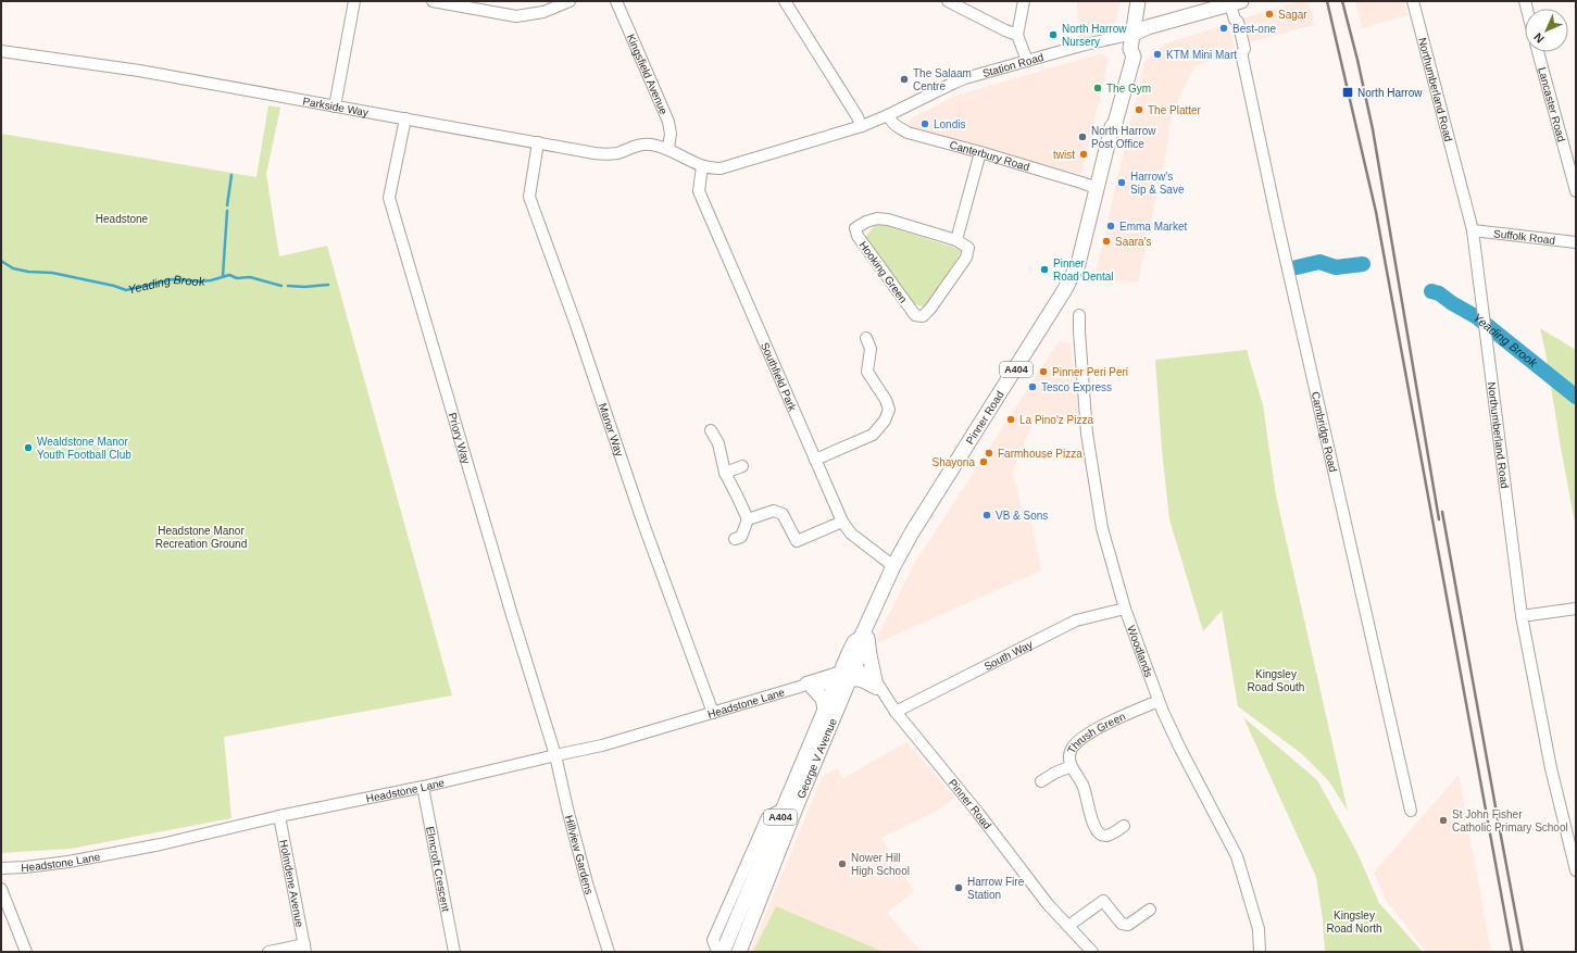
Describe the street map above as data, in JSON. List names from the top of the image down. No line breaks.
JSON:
{"streets":{"main road":["Station Road","A404","Pinner Road","George V Avenue"],"street":["Kingsfield Avenue","Northumberland Road","Lancaster Road","Parkside Way","Canterbury Road","Suffolk Road","Hooking Green","Southfield Park","Manor Way","Cambridge Road","Priory Way","Woodlands","South Way","Headstone Lane","Thrush Green","Hillview Gardens","Elmcroft Crescent","Holmdene Avenue"]},"crossings":[["Station Road","Kingsfield Avenue"],["Station Road","Parkside Way"],["Station Road","Canterbury Road"],["Station Road","Southfield Park"],["Station Road","Pinner Road"],["Station Road","Cambridge Road"],["Kingsfield Avenue","Parkside Way"],["Northumberland Road","Suffolk Road"],["Parkside Way","Manor Way"],["Parkside Way","Priory Way"],["Canterbury Road","Pinner Road"],["Southfield Park","Pinner Road"],["Pinner Road","South Way"],["Pinner Road","Headstone Lane"],["Pinner Road","George V Avenue"],["Manor Way","Headstone Lane"],["Priory Way","Headstone Lane"],["Priory Way","Hillview Gardens"],["Woodlands","South Way"],["Woodlands","Thrush Green"],["Headstone Lane","George V Avenue"],["Headstone Lane","Hillview Gardens"],["Headstone Lane","Elmcroft Crescent"],["Headstone Lane","Holmdene Avenue"]],"water":["Yeading Brook"],"parks":["Headstone","Headstone Manor Recreation Ground","Kingsley Road South","Kingsley Road North"],"places":{"other":["Sagar","Best-one","North Harrow Nursery","KTM Mini Mart","The Salaam Centre","The Gym","The Platter","Londis","North Harrow Post Office","twist","Harrow's Sip & Save","Emma Market","Saara's","Pinner Road Dental","Pinner Peri Peri","Tesco Express","La Pino'z Pizza","Wealdstone Manor Youth Football Club","Farmhouse Pizza","Shayona","VB & Sons","St John Fisher Catholic Primary School","Nower Hill High School","Harrow Fire Station"],"transit":["North Harrow"]},"north":"bottom left"}
